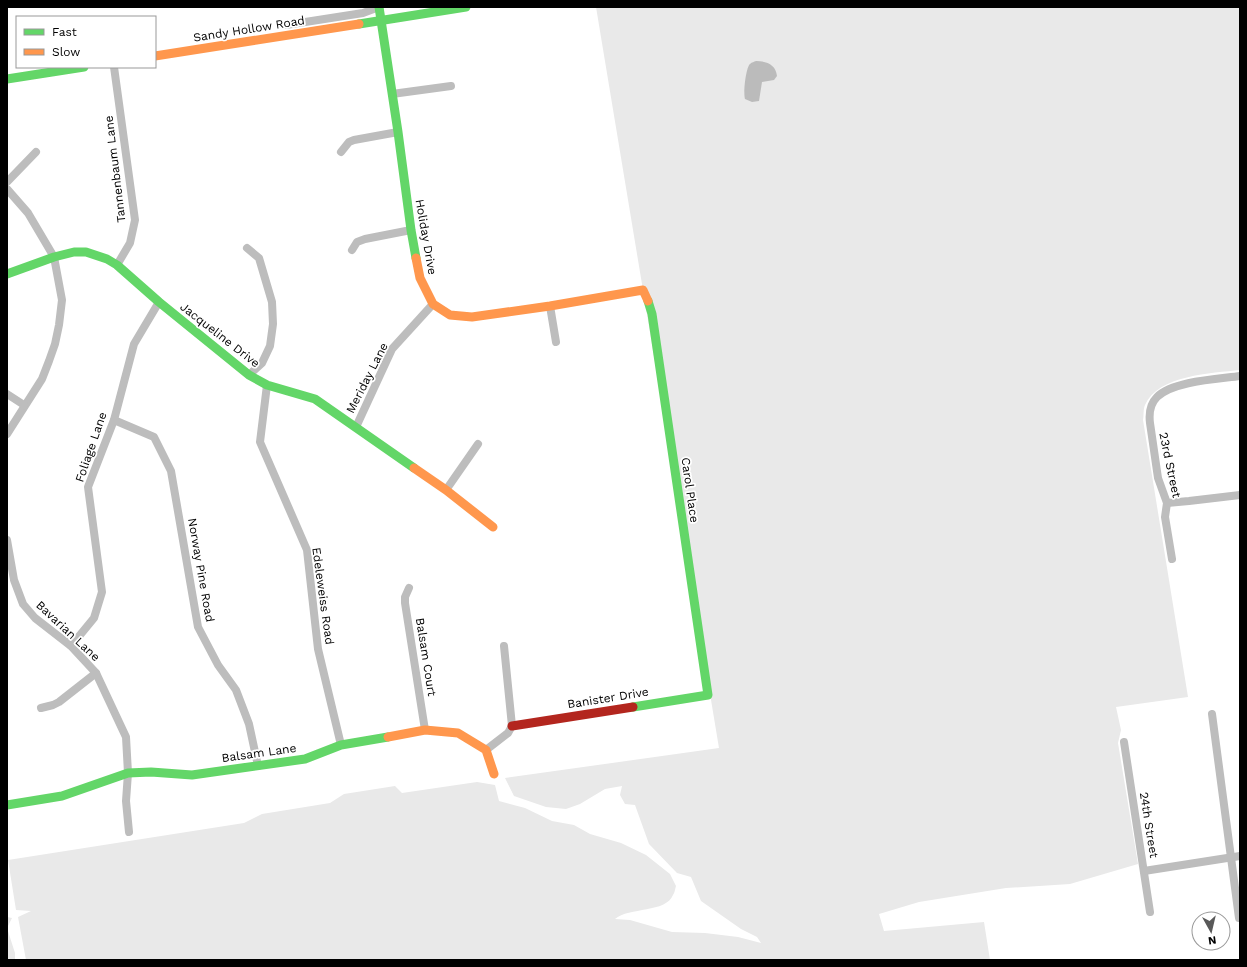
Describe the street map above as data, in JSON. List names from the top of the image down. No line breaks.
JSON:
{"streets":{"street":["Sandy Hollow Road","Tannenbaum Lane","Holiday Drive","Jacqueline Drive","Meriday Lane","Foliage Lane","23rd Street","Carol Place","Norway Pine Road","Edeleweiss Road","Bavarian Lane","Balsam Court","Banister Drive","Balsam Lane","24th Street"]},"crossings":[["Sandy Hollow Road","Holiday Drive"],["Tannenbaum Lane","Jacqueline Drive"],["Holiday Drive","Meriday Lane"],["Jacqueline Drive","Meriday Lane"],["Jacqueline Drive","Foliage Lane"],["Jacqueline Drive","Edeleweiss Road"],["Foliage Lane","Norway Pine Road"],["Foliage Lane","Bavarian Lane"],["Carol Place","Banister Drive"],["Norway Pine Road","Balsam Lane"],["Edeleweiss Road","Balsam Lane"],["Bavarian Lane","Balsam Lane"],["Balsam Court","Balsam Lane"]],"legend":["Fast","Slow"],"north":"bottom"}
